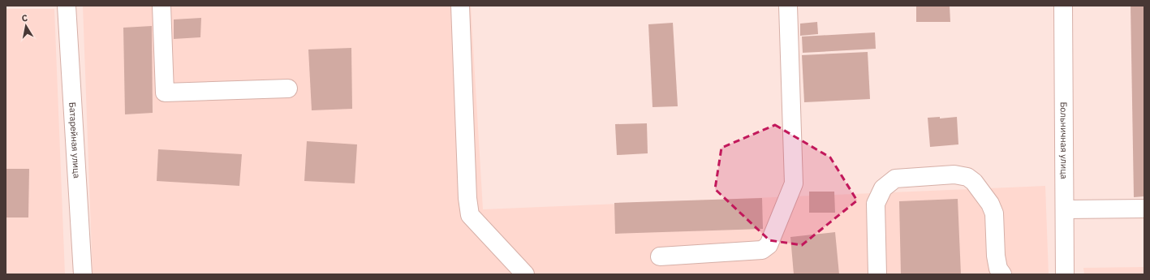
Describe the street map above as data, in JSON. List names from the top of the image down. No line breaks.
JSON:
{"streets":{"street":["Батарейная улица","Больничная улица"]},"north":"top"}
